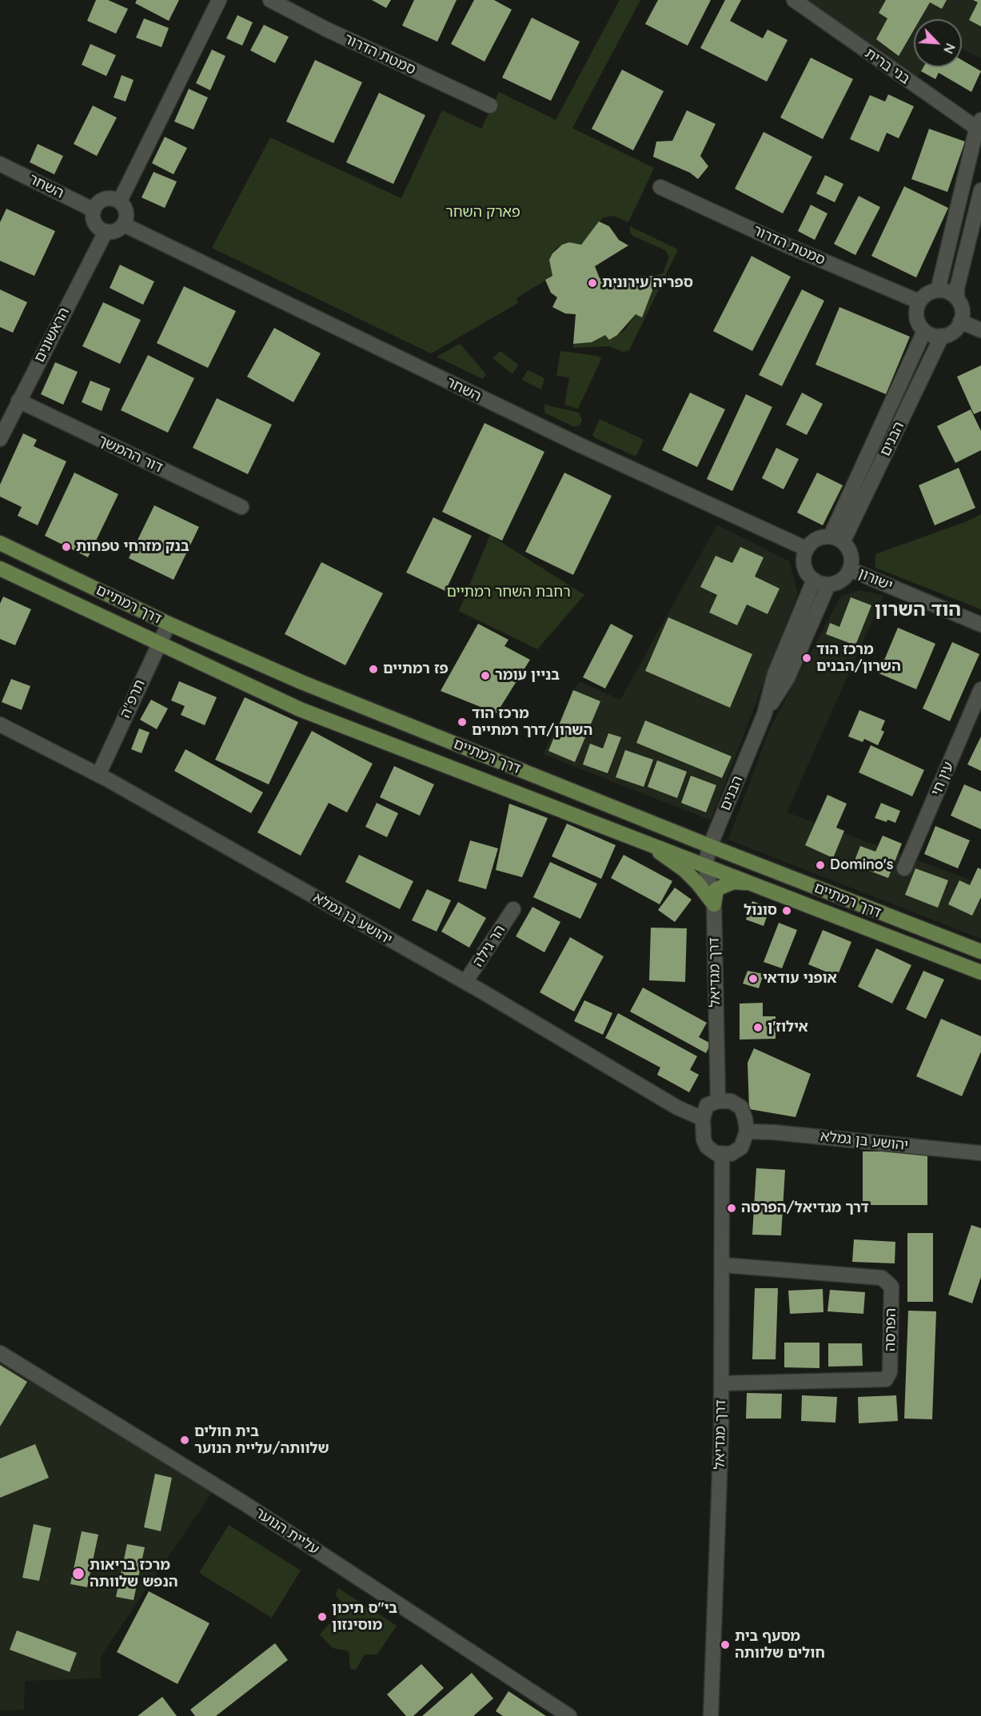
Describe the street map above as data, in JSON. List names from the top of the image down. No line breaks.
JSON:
{"streets":{"main road":["דרך רמתיים"],"street":["סמטת הדרור","בני ברית","השחר","הראשונים","הבנים","דור ההמשך","ישורון","תרפ\"ה","עין חי","יהושע בן גמלא","הר גילה","דרך מגדיאל","הפרסה","עליית הנוער"]},"crossings":[["סמטת הדרור","הבנים"],["השחר","הראשונים"],["השחר","הבנים"],["השחר","ישורון"],["הראשונים","דור ההמשך"],["הבנים","ישורון"],["הבנים","דרך רמתיים"],["הבנים","דרך מגדיאל"],["דרך רמתיים","תרפ\"ה"],["דרך רמתיים","דרך מגדיאל"],["תרפ\"ה","יהושע בן גמלא"],["יהושע בן גמלא","הר גילה"],["יהושע בן גמלא","דרך מגדיאל"],["דרך מגדיאל","הפרסה"]],"districts":["הוד השרון"],"parks":["פארק השחר","רחבת השחר רמתיים"],"places":["ספריה עירונית","בנק מזרחי טפחות","מרכז הוד השרון/הבנים","פז רמתיים","בניין עומר","מרכז הוד השרון/דרך רמתיים","Domino's","סונול","אופני עודאי","אילוז'ן","דרך מגדיאל/הפרסה","בית חולים שלוותה/עליית הנוער","מרכז בריאות הנפש שלוותה","בי\"ס תיכון מוסינזון","מסעף בית חולים שלוותה"],"north":"bottom right"}
